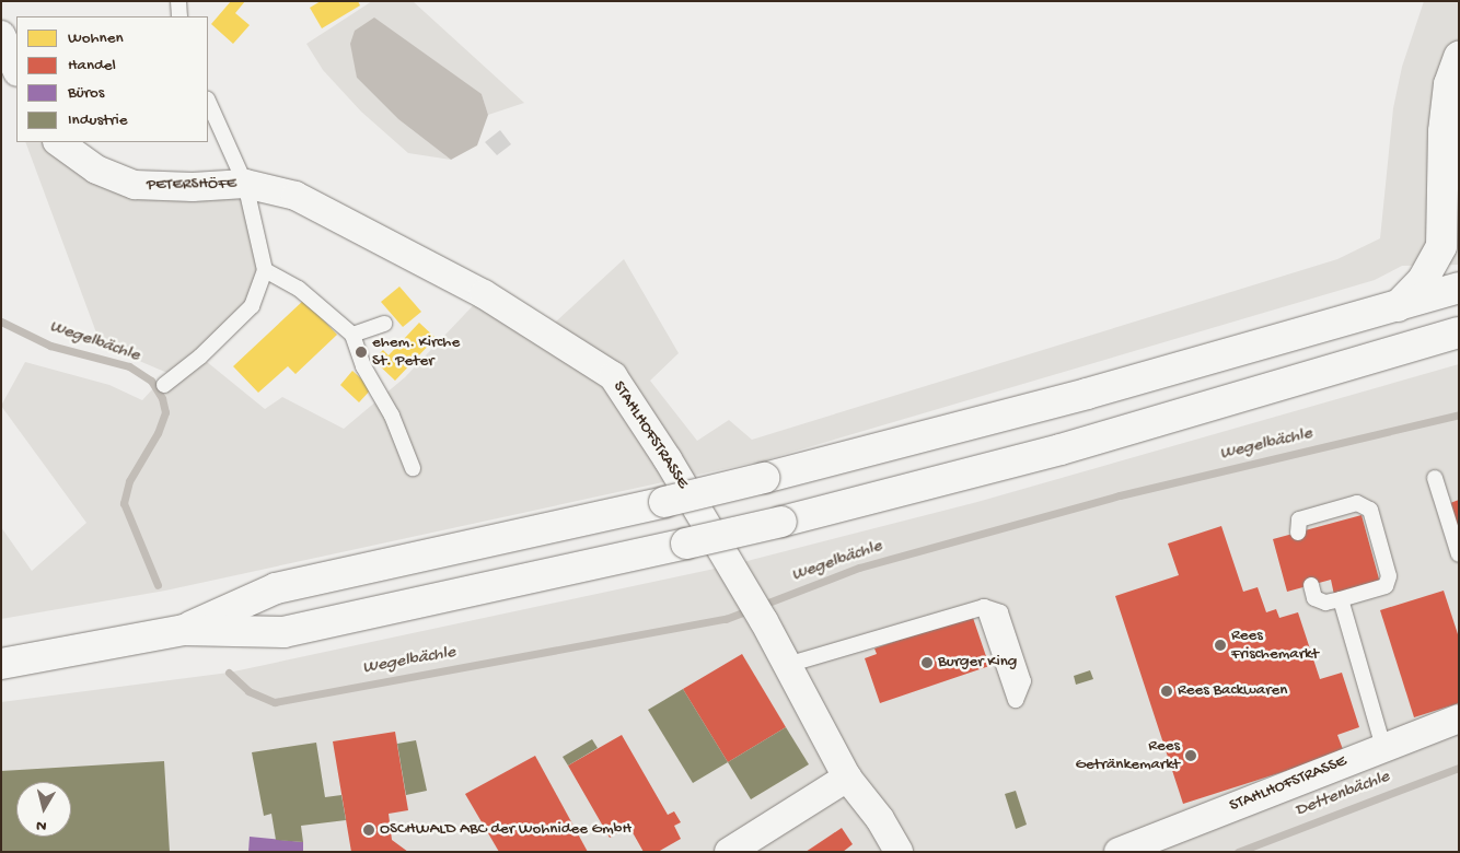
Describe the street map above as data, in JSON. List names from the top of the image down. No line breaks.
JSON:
{"streets":{"street":["PETERSHÖFE","STAHLHOFSTRASSE"]},"crossings":[["PETERSHÖFE","STAHLHOFSTRASSE"]],"water":["Wegelbächle","Dettenbächle"],"places":["ehem. Kirche St. Peter","Rees Frischemarkt","Burger King","Rees Backwaren","Rees Getränkemarkt","OSCHWALD ABC der Wohnidee GmbH"],"legend":["Wohnen","Handel","Büros","Industrie"],"north":"bottom"}
